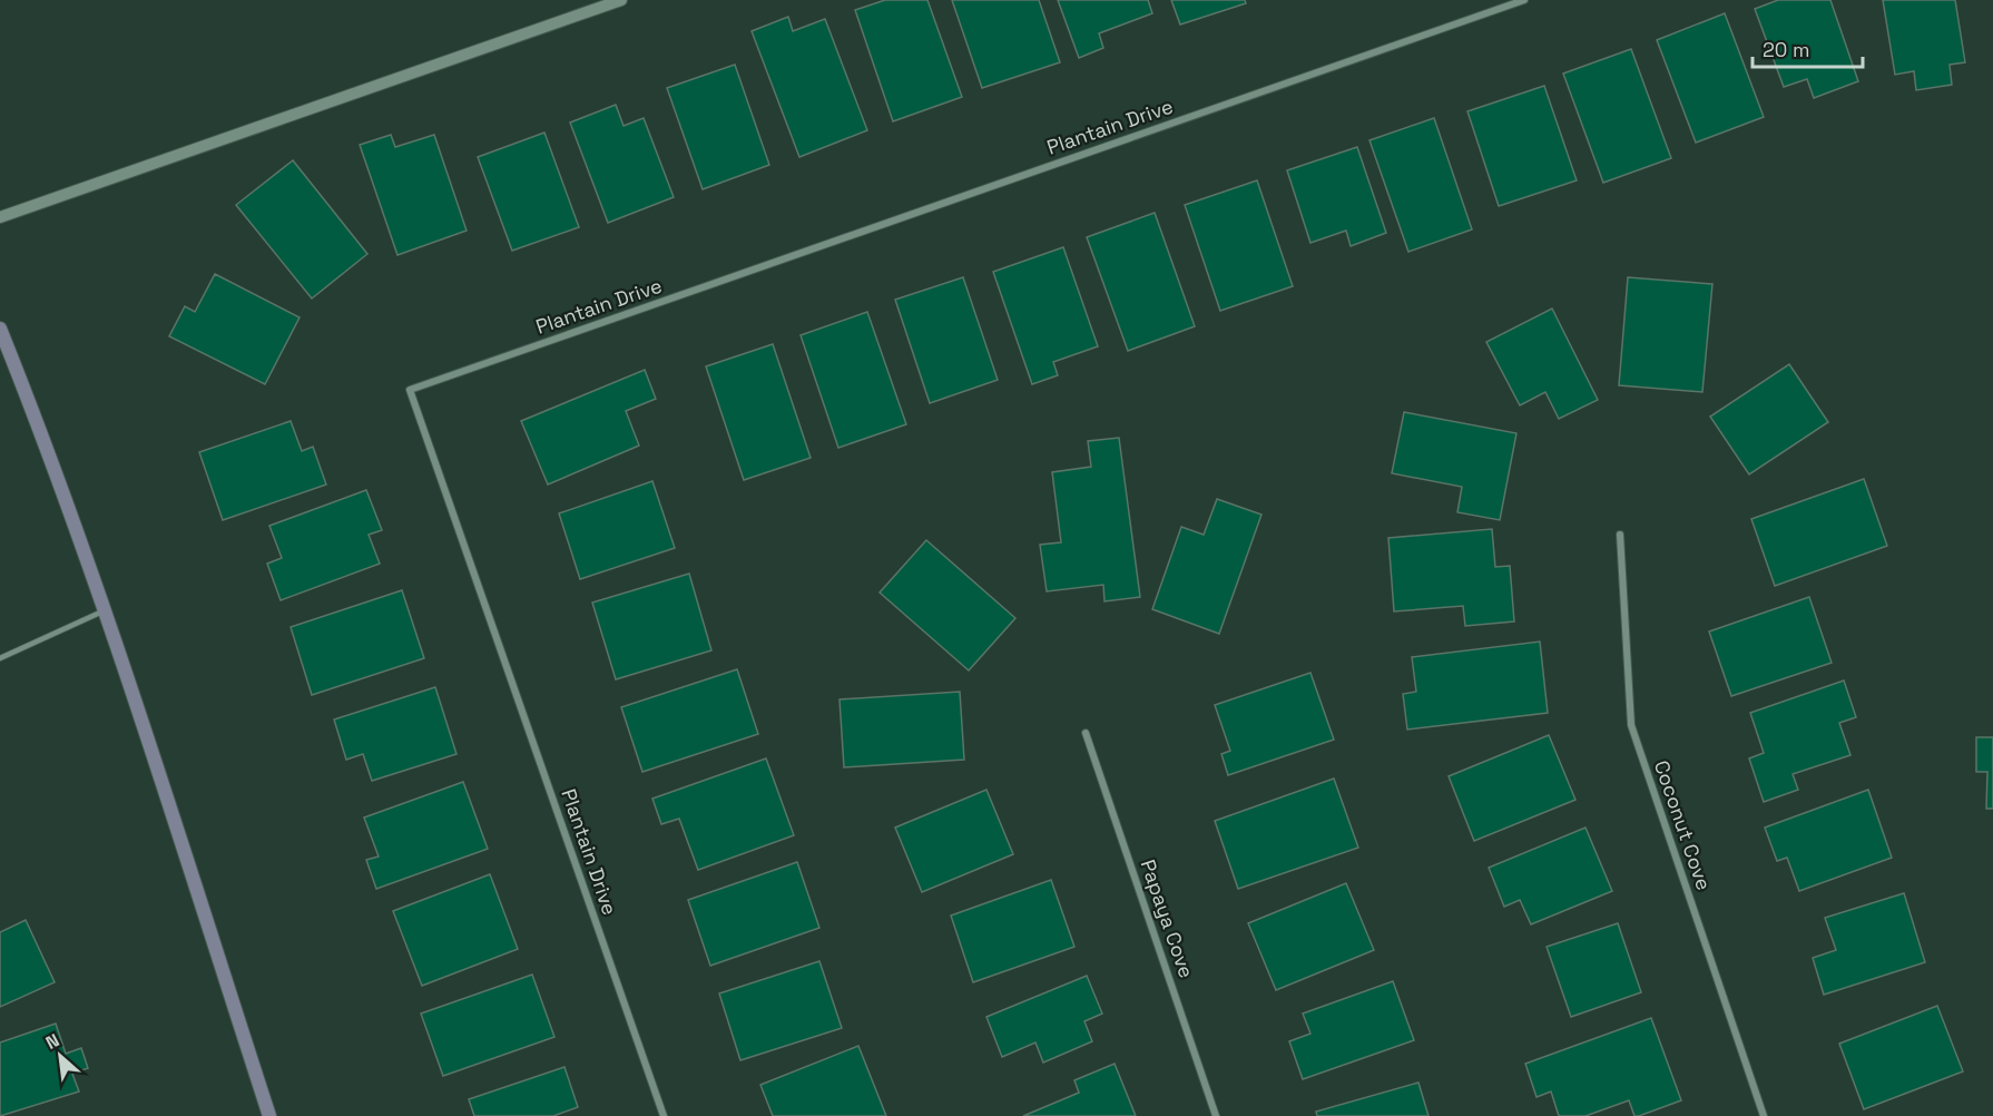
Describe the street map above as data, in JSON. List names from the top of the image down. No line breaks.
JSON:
{"streets":{"street":["Plantain Drive","Coconut Cove","Papaya Cove"]},"scale_bar":"20 m","north":"top left"}
